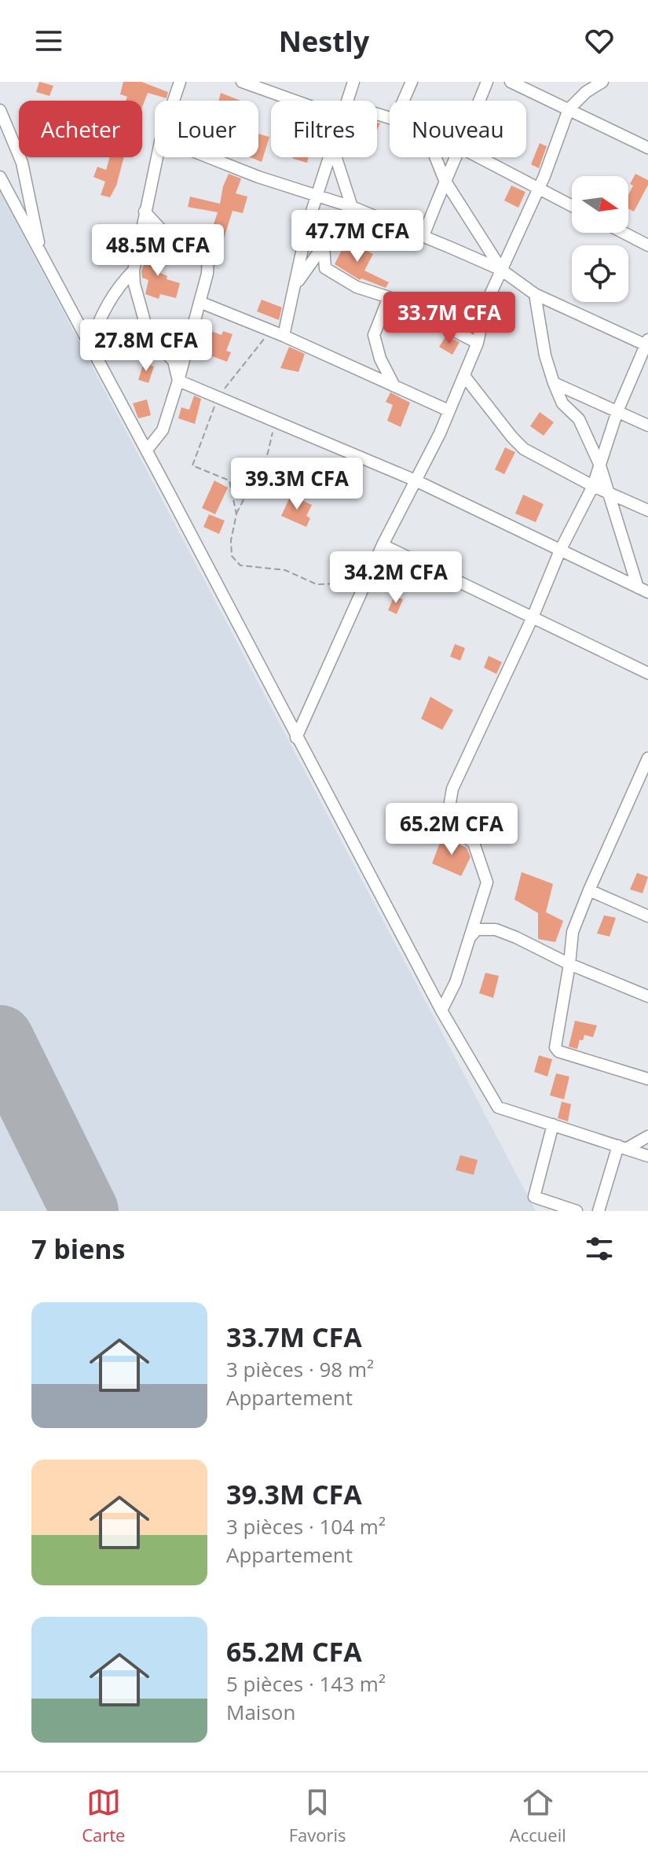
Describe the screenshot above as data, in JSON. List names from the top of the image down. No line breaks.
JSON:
{"north":"right","page":{"header":"Nestly","chip":["Acheter","Louer","Filtres","Nouveau"],"price":["47.7M CFA","48.5M CFA","33.7M CFA","27.8M CFA","39.3M CFA","34.2M CFA","65.2M CFA"],"heading":"7 biens","list":[{"name":"33.7M CFA","note":"3 pièces · 98 m² · Appartement"},{"name":"39.3M CFA","note":"3 pièces · 104 m² · Appartement"},{"name":"65.2M CFA","note":"5 pièces · 143 m² · Maison"}],"tabs":["Carte","Favoris","Accueil"]}}
